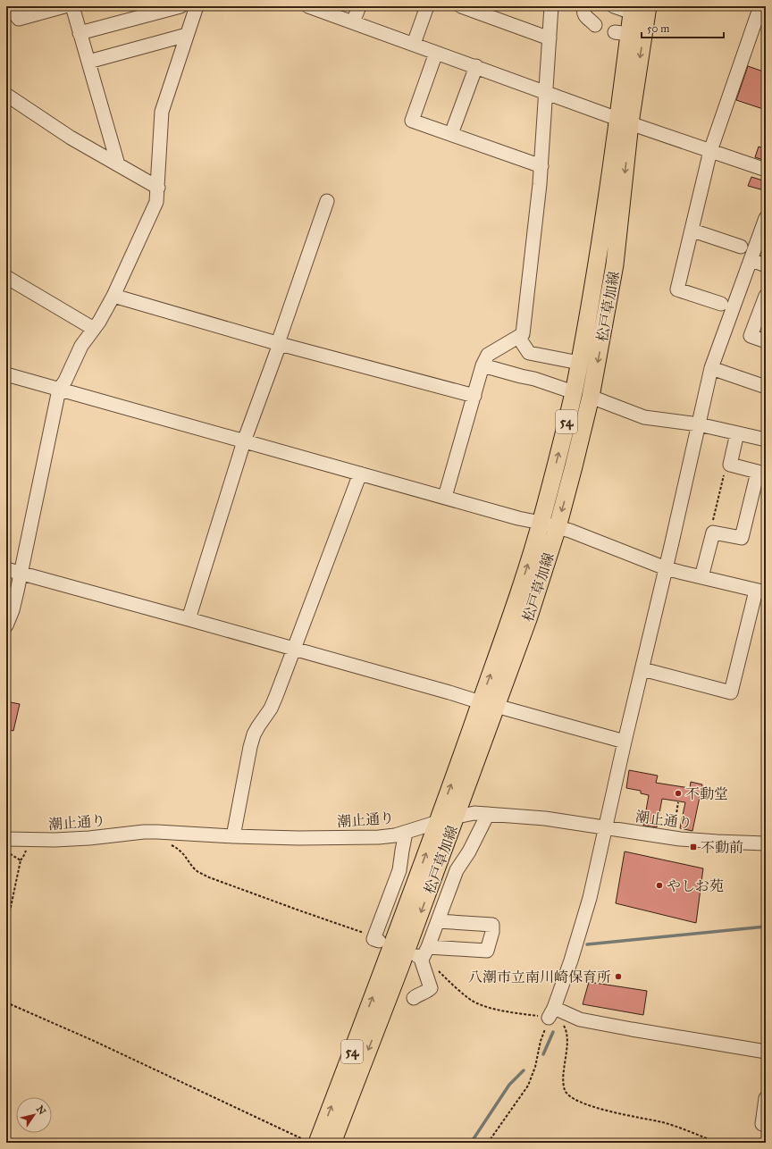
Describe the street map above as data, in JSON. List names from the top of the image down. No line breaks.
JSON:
{"streets":{"main road":["松戸草加線","54"],"street":["潮止通り"]},"crossings":[["松戸草加線","潮止通り"]],"places":{"other":["不動堂","やしお苑","八潮市立南川崎保育所"],"transit":["不動前"]},"scale_bar":"50 m","north":"top right"}
